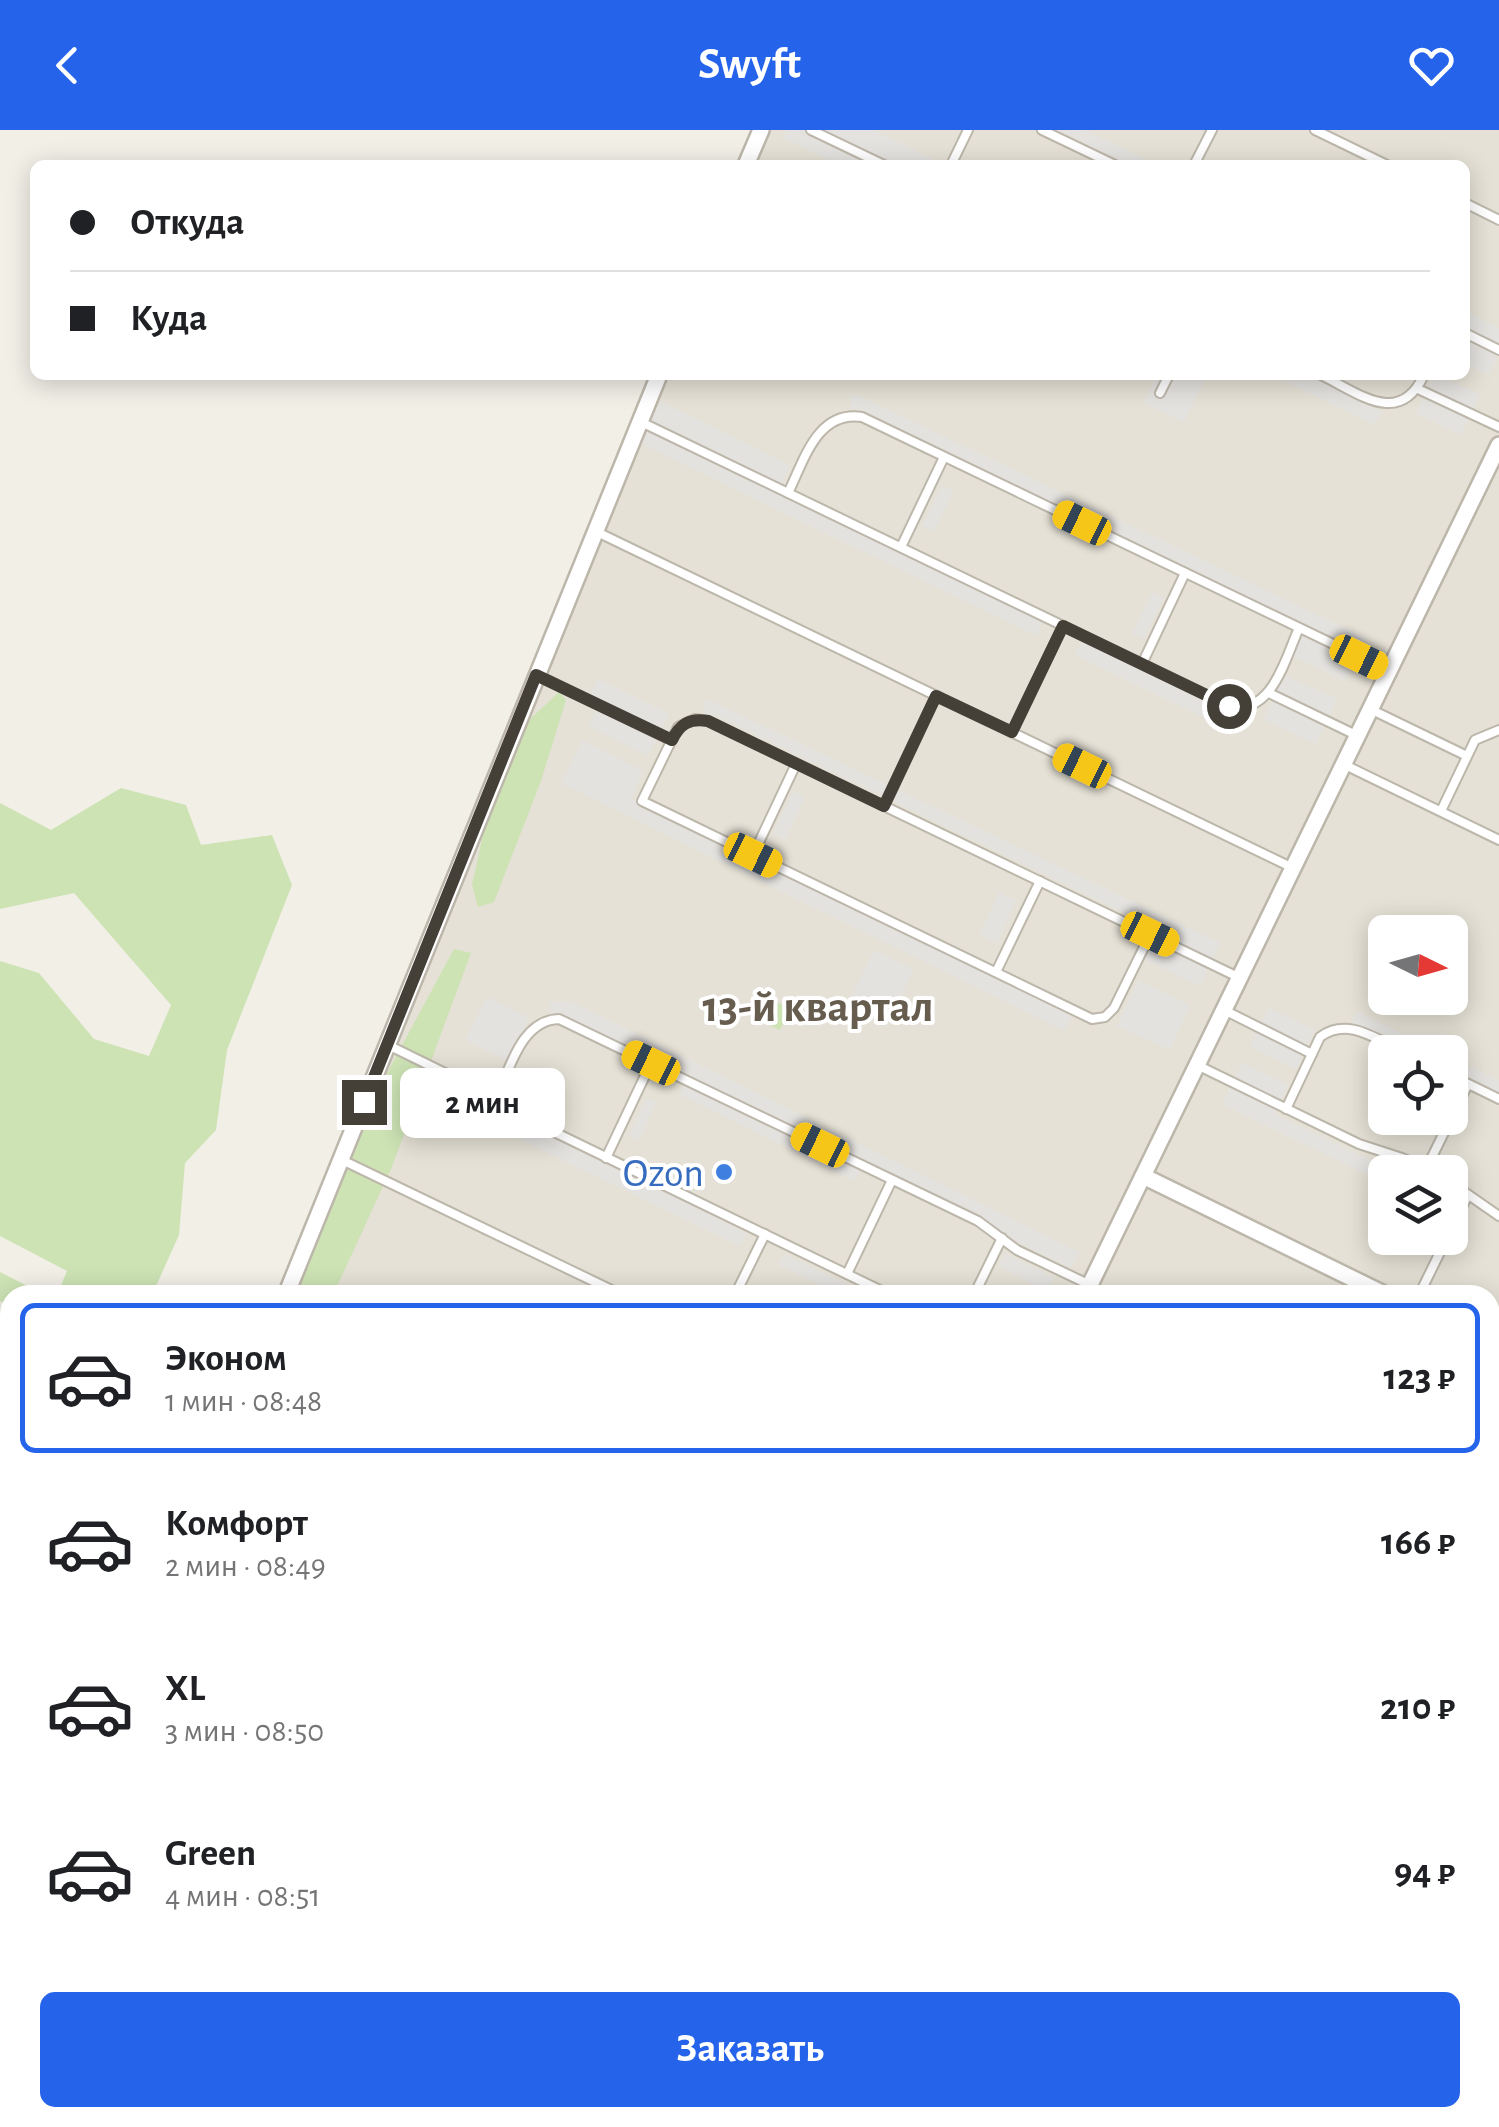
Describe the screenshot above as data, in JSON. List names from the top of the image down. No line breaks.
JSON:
{"districts":["13-й квартал"],"places":["Ozon"],"north":"right","page":{"header":"Swyft","banner":["Откуда","Куда"],"bubble":"2 мин","list":[{"name":"Эконом","note":"1 мин · 08:48","value":"123 ₽"},{"name":"Комфорт","note":"2 мин · 08:49","value":"166 ₽"},{"name":"XL","note":"3 мин · 08:50","value":"210 ₽"},{"name":"Green","note":"4 мин · 08:51","value":"94 ₽"}],"buttons":"Заказать"}}
